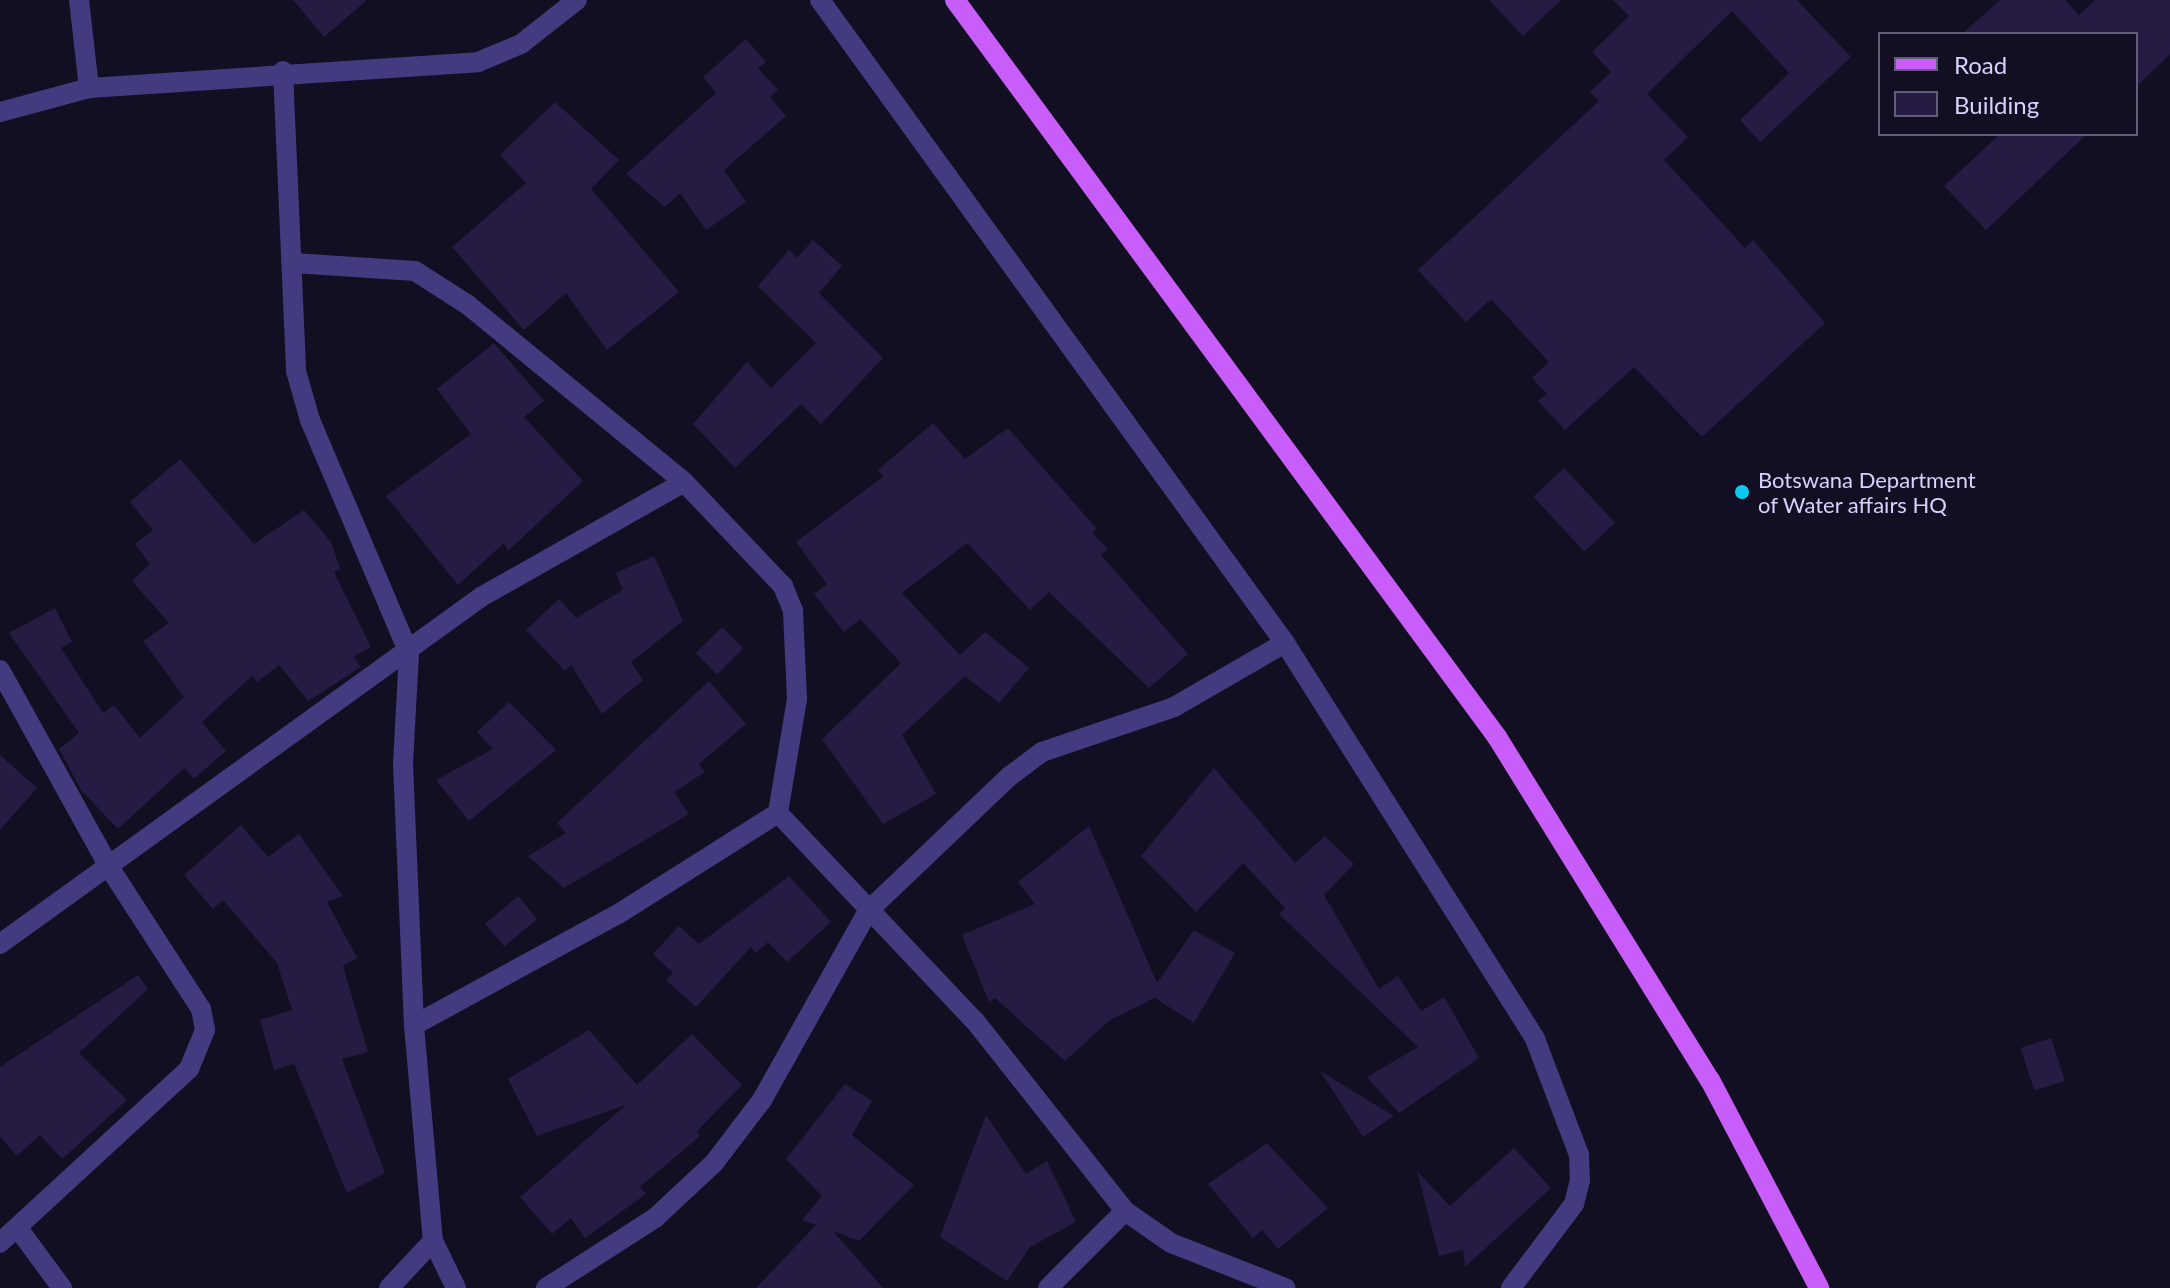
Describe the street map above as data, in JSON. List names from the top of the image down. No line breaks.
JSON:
{"places":["Botswana Department of Water affairs HQ"],"legend":["Road","Building"]}
